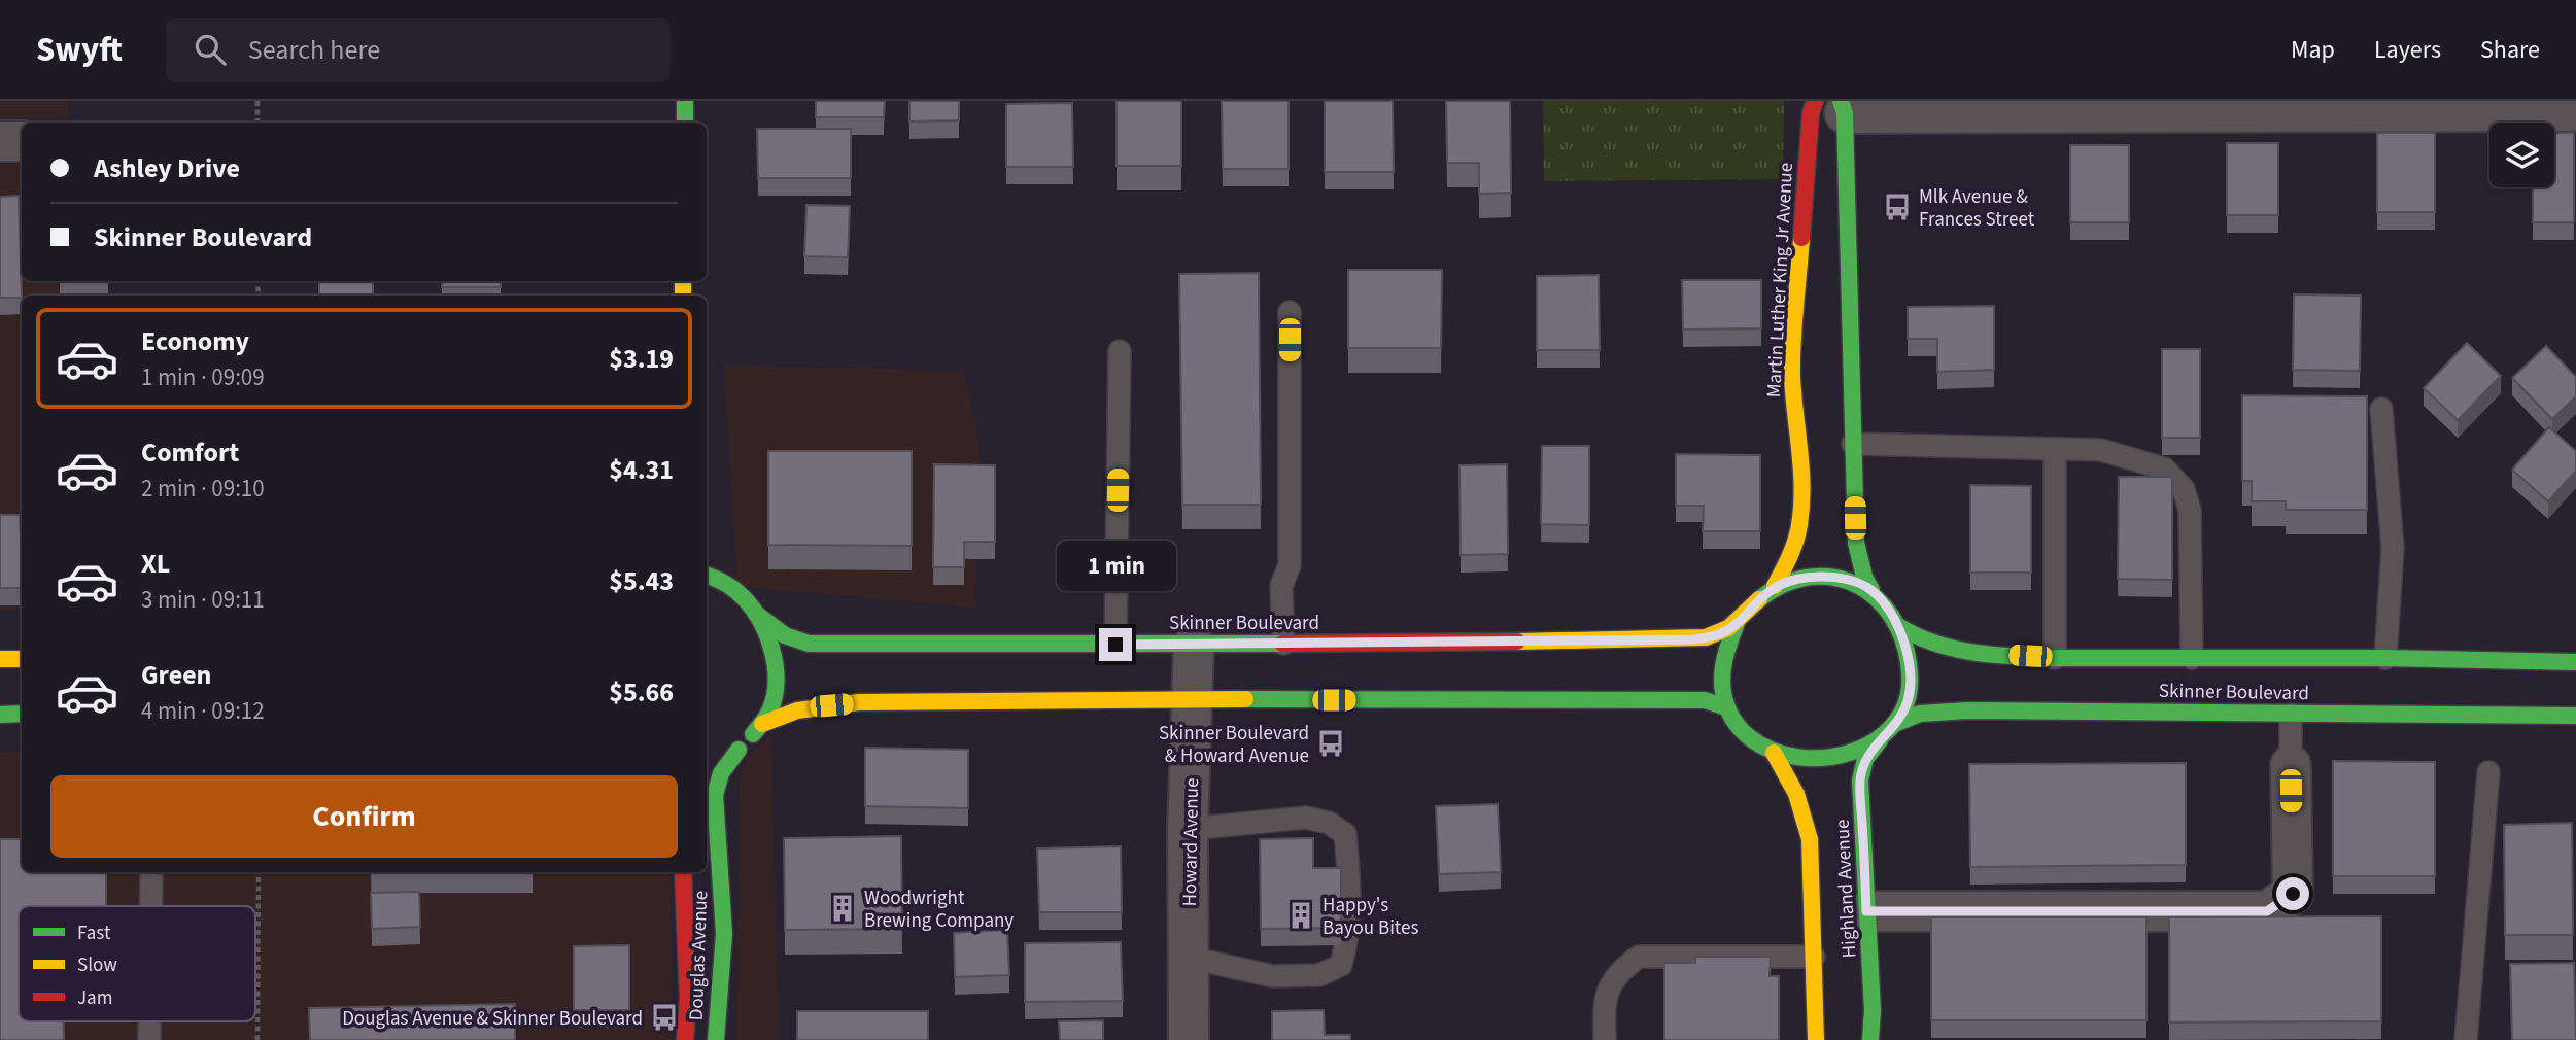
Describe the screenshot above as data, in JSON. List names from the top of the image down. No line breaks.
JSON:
{"streets":{"main road":["Martin Luther King Jr Avenue","Skinner Boulevard","Highland Avenue","Douglas Avenue"],"street":["Howard Avenue"]},"crossings":[["Martin Luther King Jr Avenue","Skinner Boulevard"],["Martin Luther King Jr Avenue","Highland Avenue"],["Skinner Boulevard","Howard Avenue"],["Skinner Boulevard","Highland Avenue"],["Skinner Boulevard","Douglas Avenue"]],"places":{"bus stop":["Mlk Avenue & Frances Street","Skinner Boulevard & Howard Avenue","Douglas Avenue & Skinner Boulevard"],"building":["Woodwright Brewing Company","Happy's Bayou Bites"]},"legend":["Fast","Slow","Jam"],"page":{"header":"Swyft","search":"Search here","nav":["Map","Layers","Share"],"banner":["Ashley Drive","Skinner Boulevard"],"list":[{"name":"Economy","note":"1 min · 09:09","value":"$3.19"},{"name":"Comfort","note":"2 min · 09:10","value":"$4.31"},{"name":"XL","note":"3 min · 09:11","value":"$5.43"},{"name":"Green","note":"4 min · 09:12","value":"$5.66"}],"bubble":"1 min","buttons":"Confirm"}}
